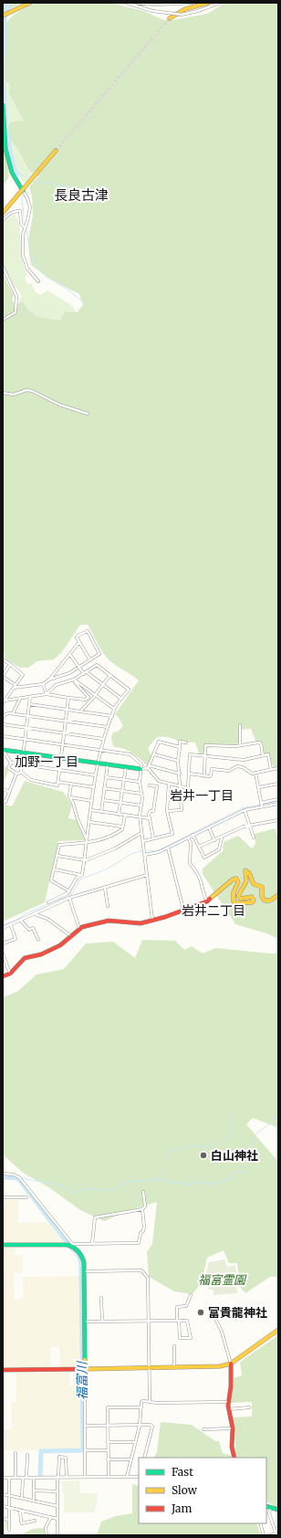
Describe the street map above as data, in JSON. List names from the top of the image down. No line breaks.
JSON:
{"districts":["長良古津","加野一丁目","岩井一丁目","岩井二丁目"],"water":["福富川"],"parks":["福富霊園"],"places":["白山神社","富貴龍神社"],"legend":["Fast","Slow","Jam"]}
